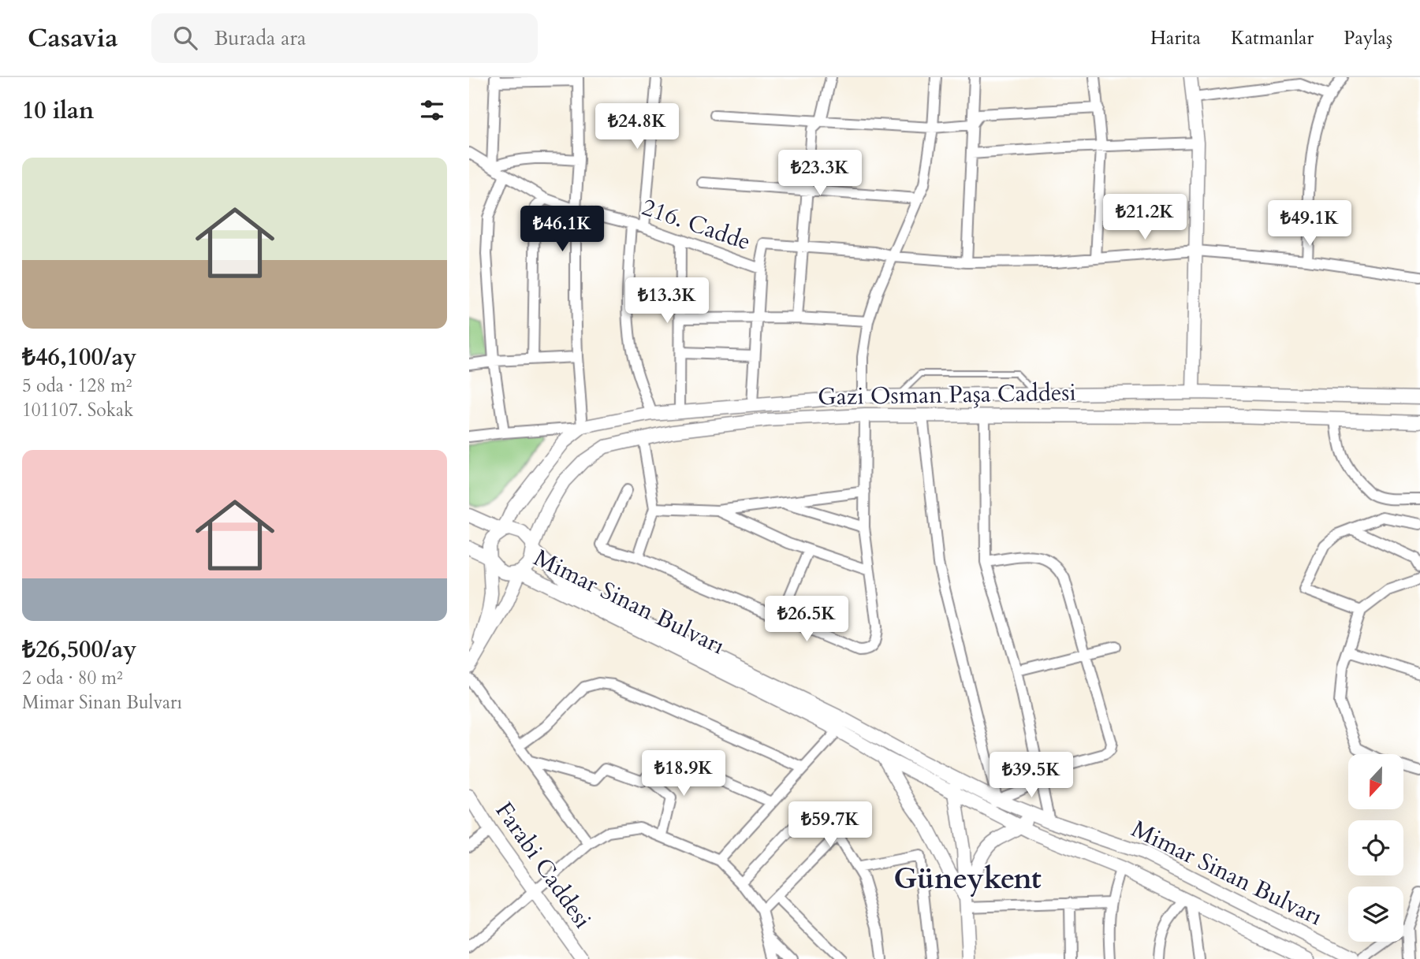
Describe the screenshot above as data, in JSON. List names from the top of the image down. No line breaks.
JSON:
{"streets":{"main road":["Gazi Osman Paşa Caddesi","Mimar Sinan Bulvarı","Farabi Caddesi"],"street":["216. Cadde"]},"crossings":[["Gazi Osman Paşa Caddesi","Mimar Sinan Bulvarı"]],"districts":["Güneykent"],"north":"bottom","page":{"header":"Casavia","search":"Burada ara","nav":["Harita","Katmanlar","Paylaş"],"heading":"10 ilan","price":["₺24.8K","₺23.3K","₺21.2K","₺49.1K","₺46.1K","₺13.3K","₺26.5K","₺18.9K","₺39.5K","₺59.7K"],"list":[{"name":"₺46,100/ay","note":"5 oda · 128 m² · 101107. Sokak"},{"name":"₺26,500/ay","note":"2 oda · 80 m² · Mimar Sinan Bulvarı"}]}}
